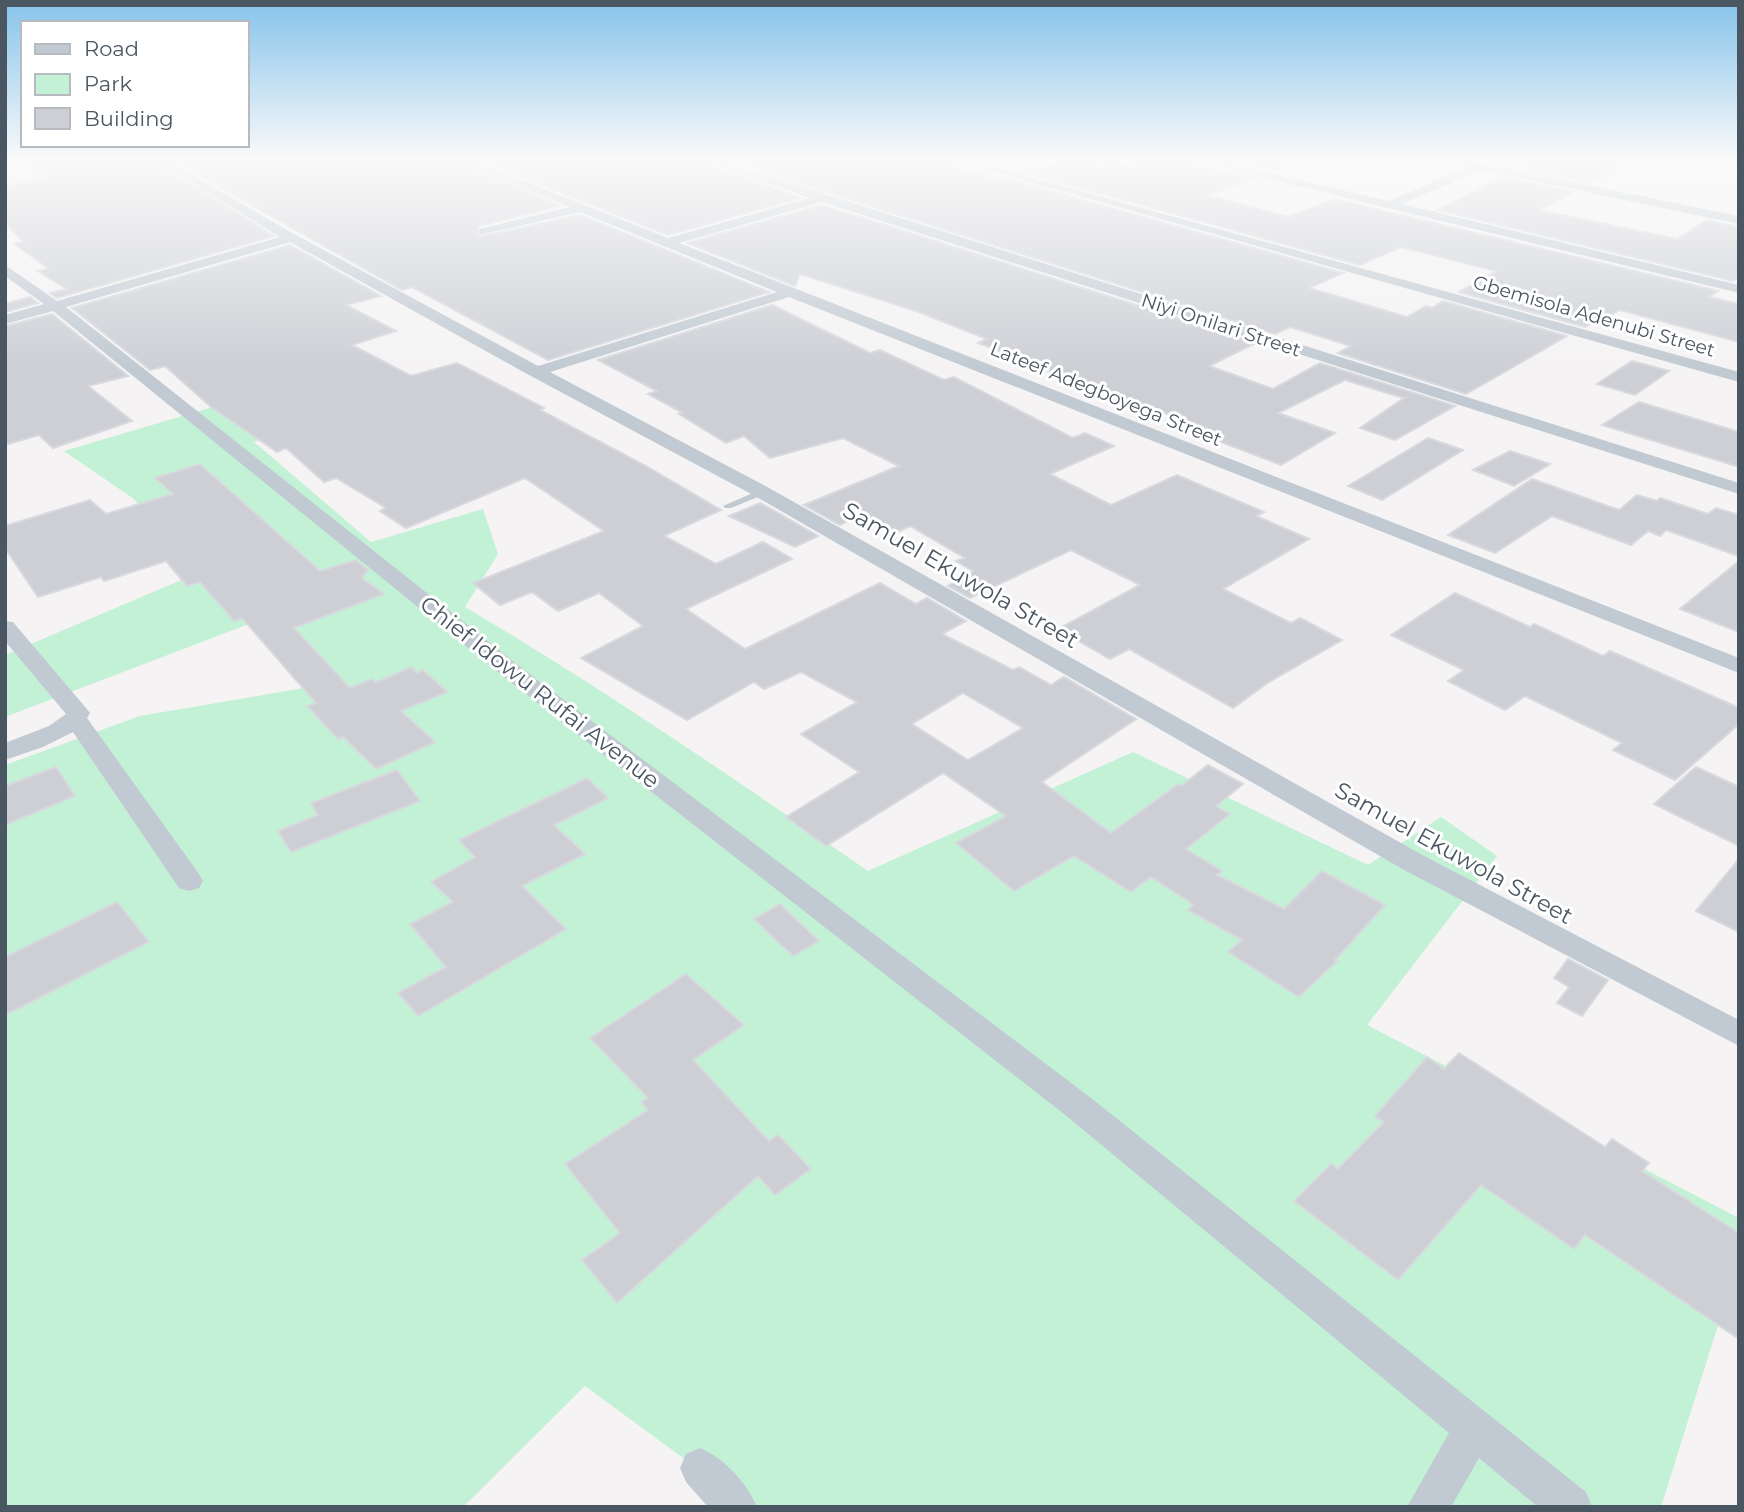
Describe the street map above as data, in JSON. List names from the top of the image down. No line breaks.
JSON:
{"streets":{"street":["Gbemisola Adenubi Street","Niyi Onilari Street","Lateef Adegboyega Street","Samuel Ekuwola Street","Chief Idowu Rufai Avenue"]},"legend":["Road","Park","Building"]}
